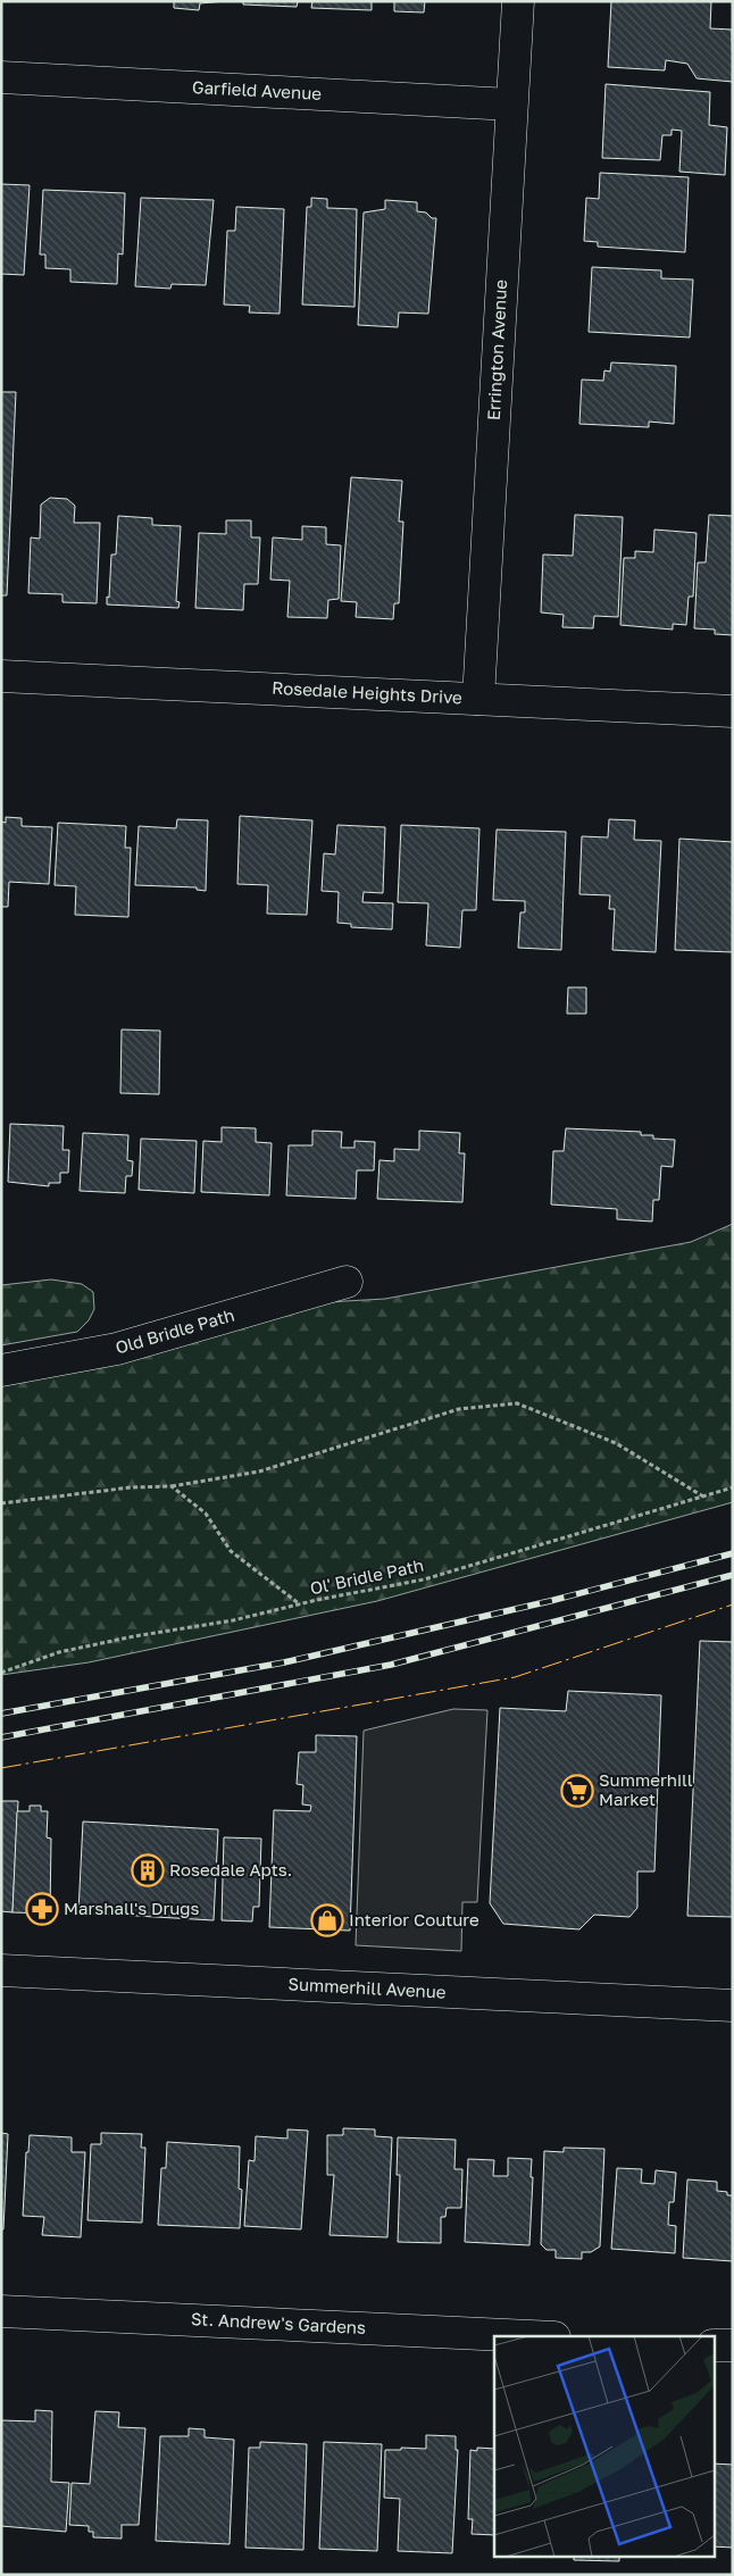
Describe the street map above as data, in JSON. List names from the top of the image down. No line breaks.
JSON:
{"streets":{"street":["Garfield Avenue","Errington Avenue","Rosedale Heights Drive","Old Bridle Path","Summerhill Avenue","St. Andrew's Gardens"],"path":["Ol' Bridle Path"]},"crossings":[["Garfield Avenue","Errington Avenue"],["Errington Avenue","Rosedale Heights Drive"]],"places":{"supermarket":["Summerhill Market"],"building":["Rosedale Apts."],"pharmacy":["Marshall's Drugs"],"shop":["Interior Couture"]}}
